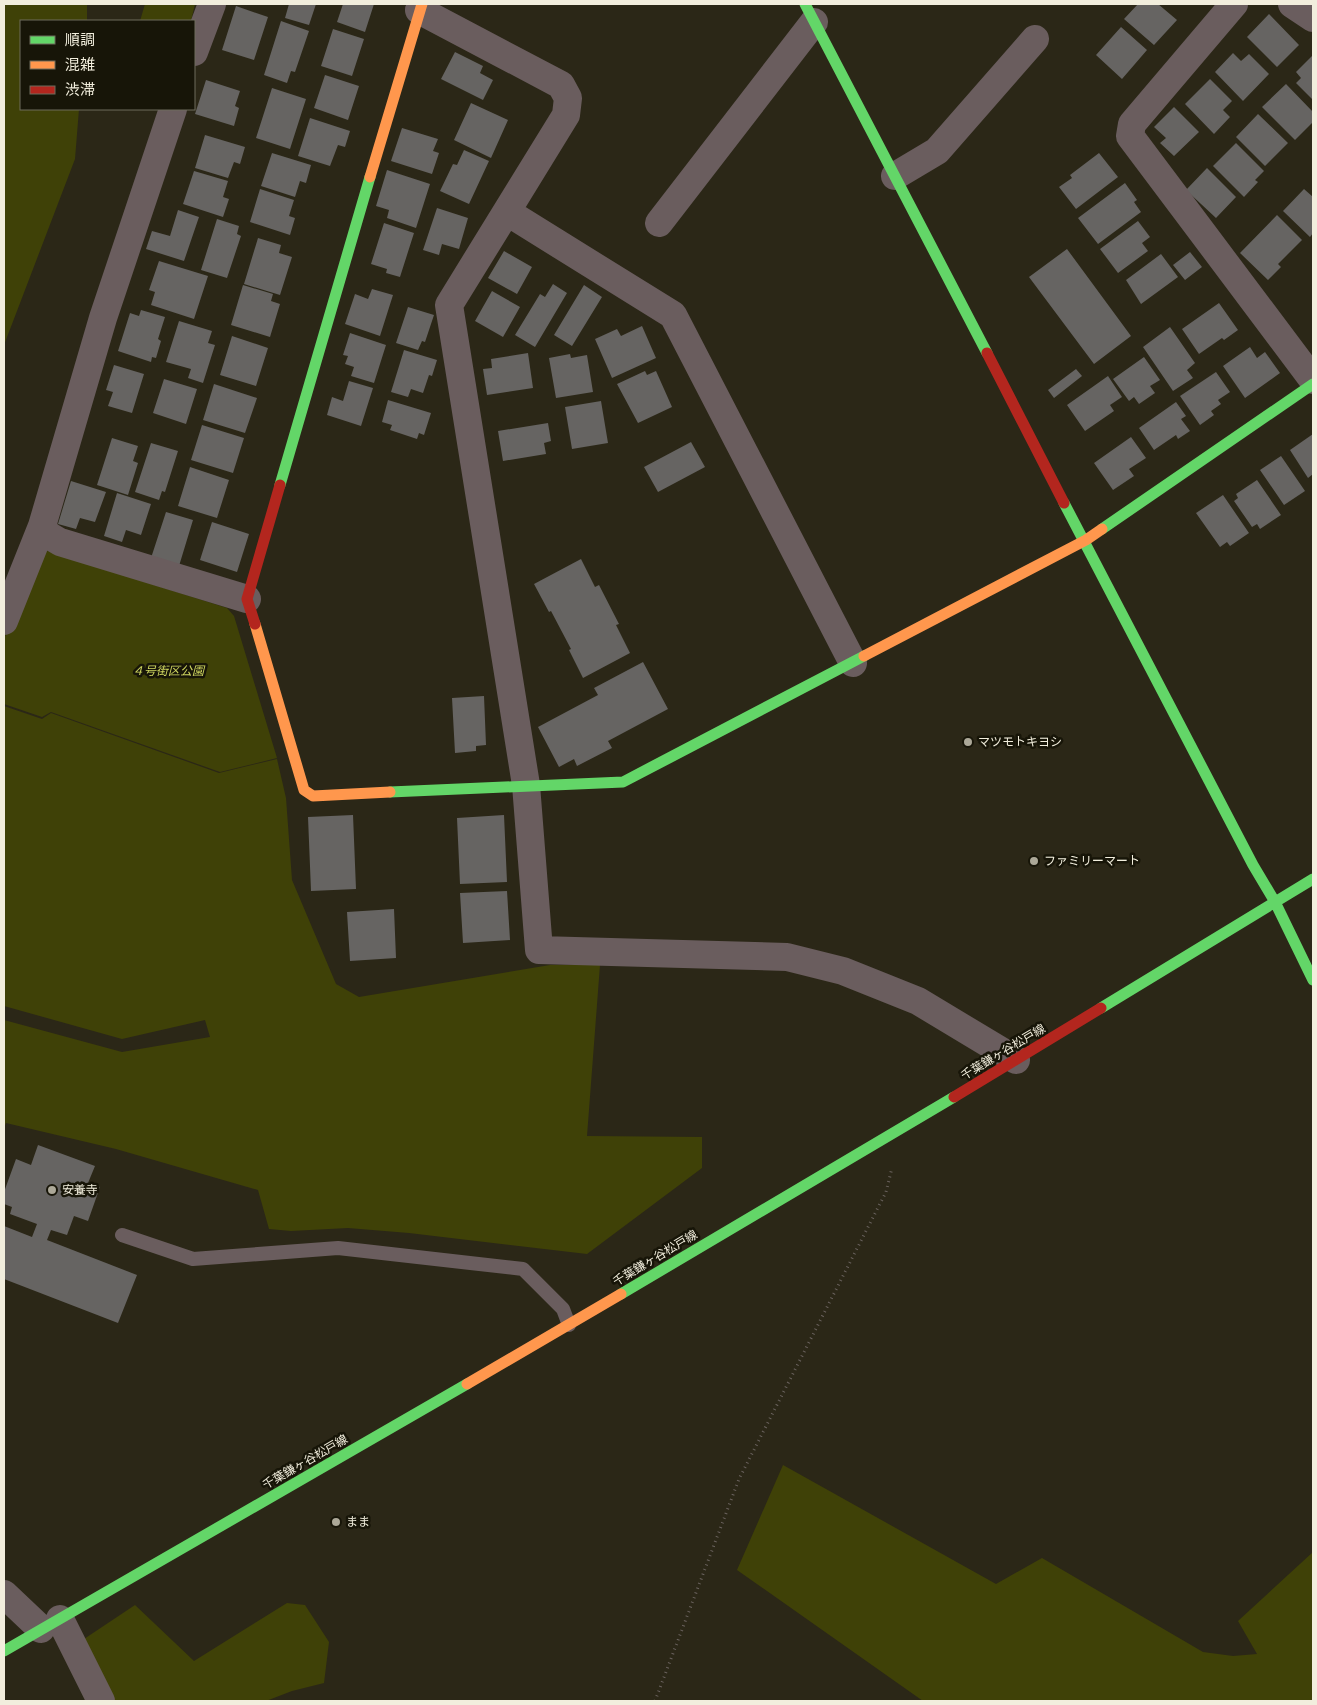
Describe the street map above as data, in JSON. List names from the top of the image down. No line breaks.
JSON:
{"streets":{"street":["千葉鎌ヶ谷松戸線"]},"parks":["４号街区公園"],"places":["マツモトキヨシ","ファミリーマート","安養寺","まま"],"legend":["順調","混雑","渋滞"]}
